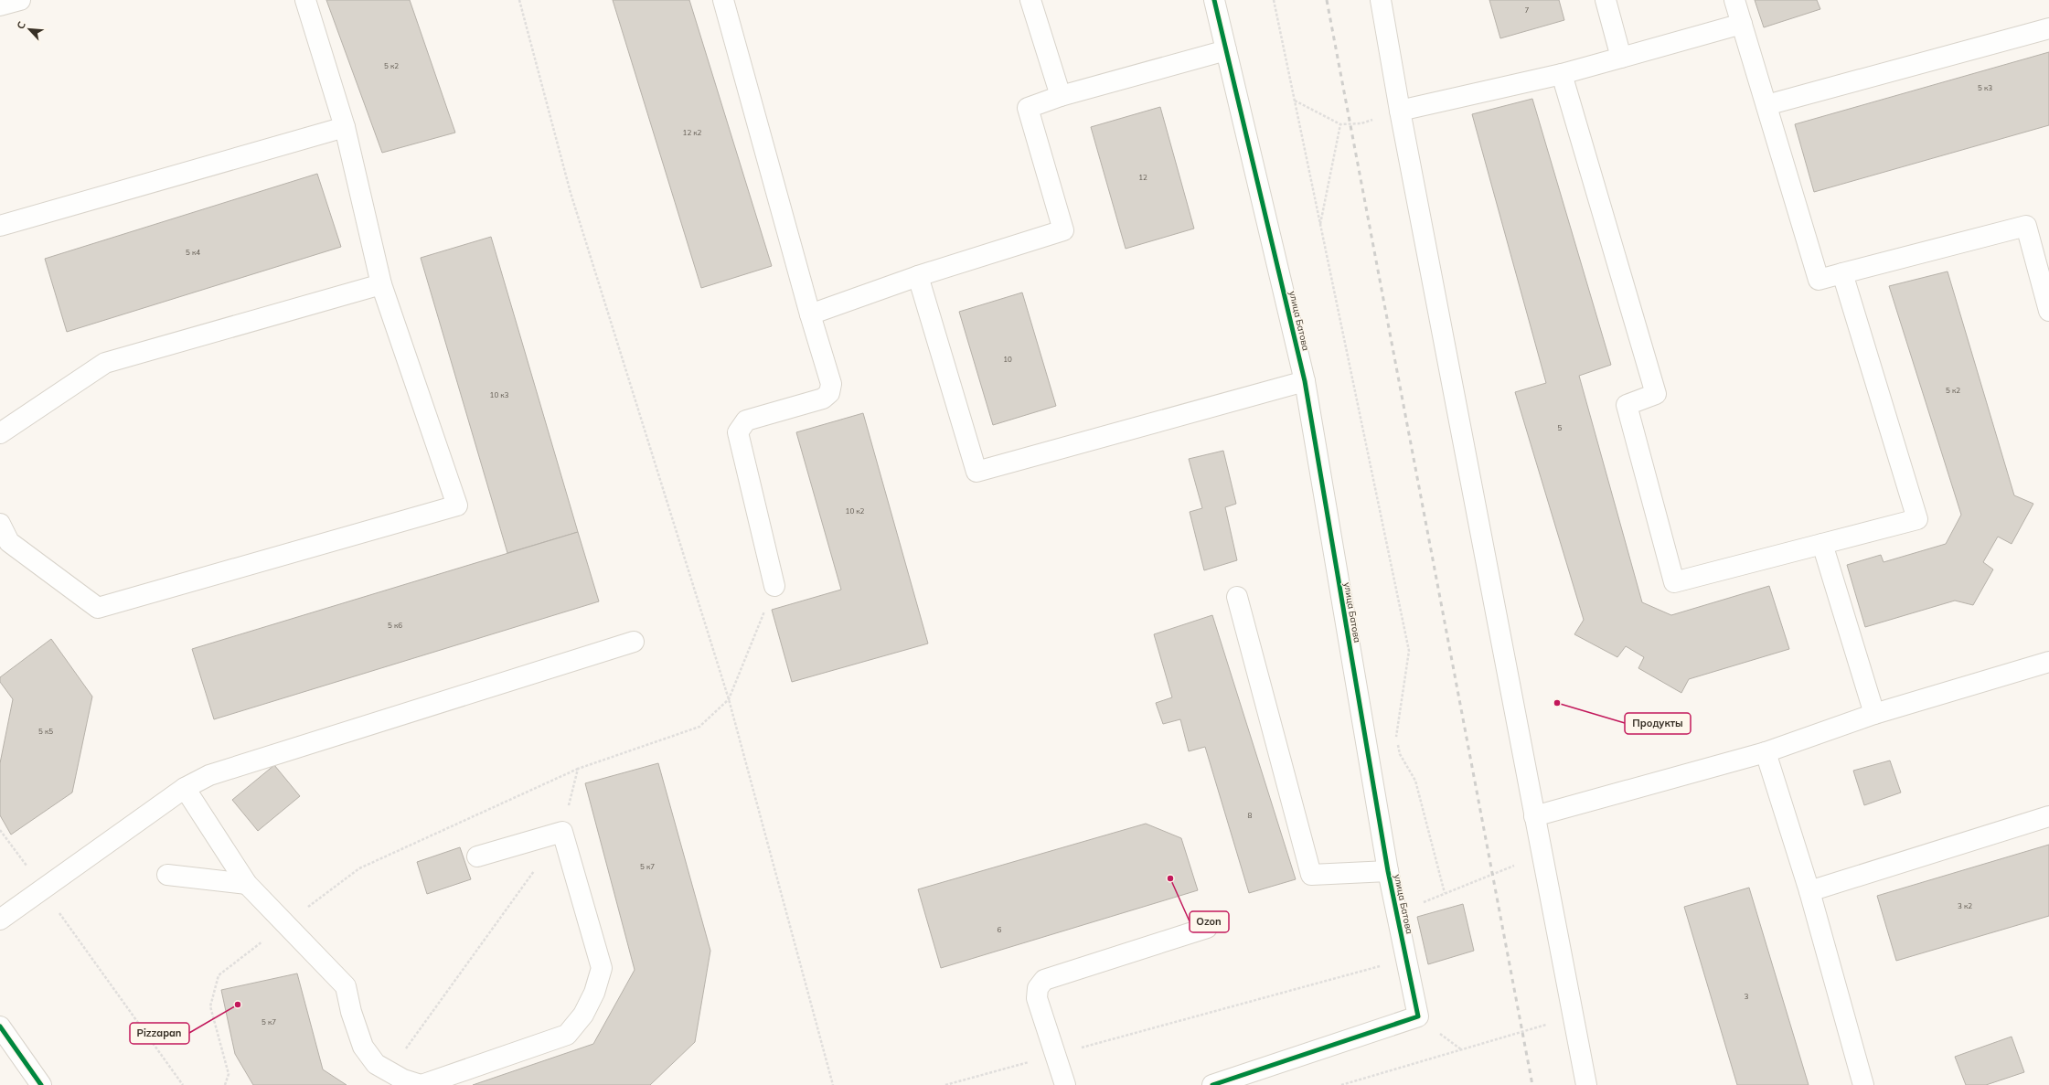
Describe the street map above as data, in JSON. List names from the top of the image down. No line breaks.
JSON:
{"streets":{"street":["улица Батова"]},"places":["Продукты","Ozon","Pizzapan"],"house_numbers":["7","5 к2","5 к3","12 к2","12","5 к4","10","5 к2","10 к3","5","10 к2","5 к6","5 к5","8","5 к7","3 к2","6","3","5 к7"],"north":"top left"}
